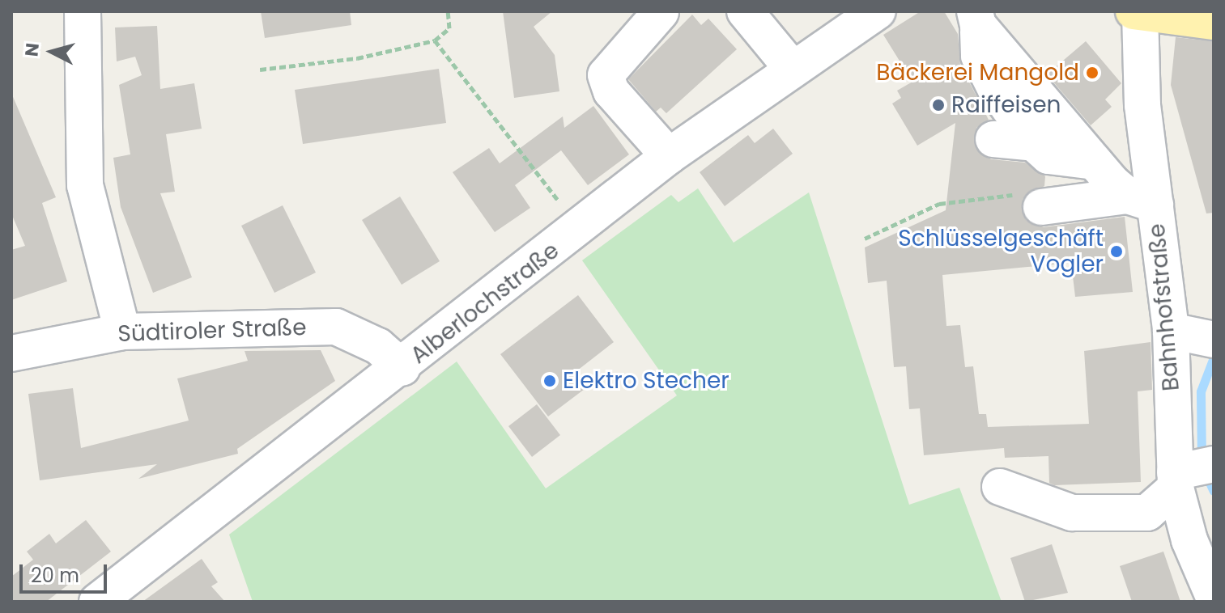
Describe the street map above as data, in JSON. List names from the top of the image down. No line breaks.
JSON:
{"streets":{"street":["Alberlochstraße","Bahnhofstraße","Südtiroler Straße"]},"crossings":[["Alberlochstraße","Südtiroler Straße"]],"places":["Bäckerei Mangold","Raiffeisen","Schlüsselgeschäft Vogler","Elektro Stecher"],"scale_bar":"20 m","north":"left"}
